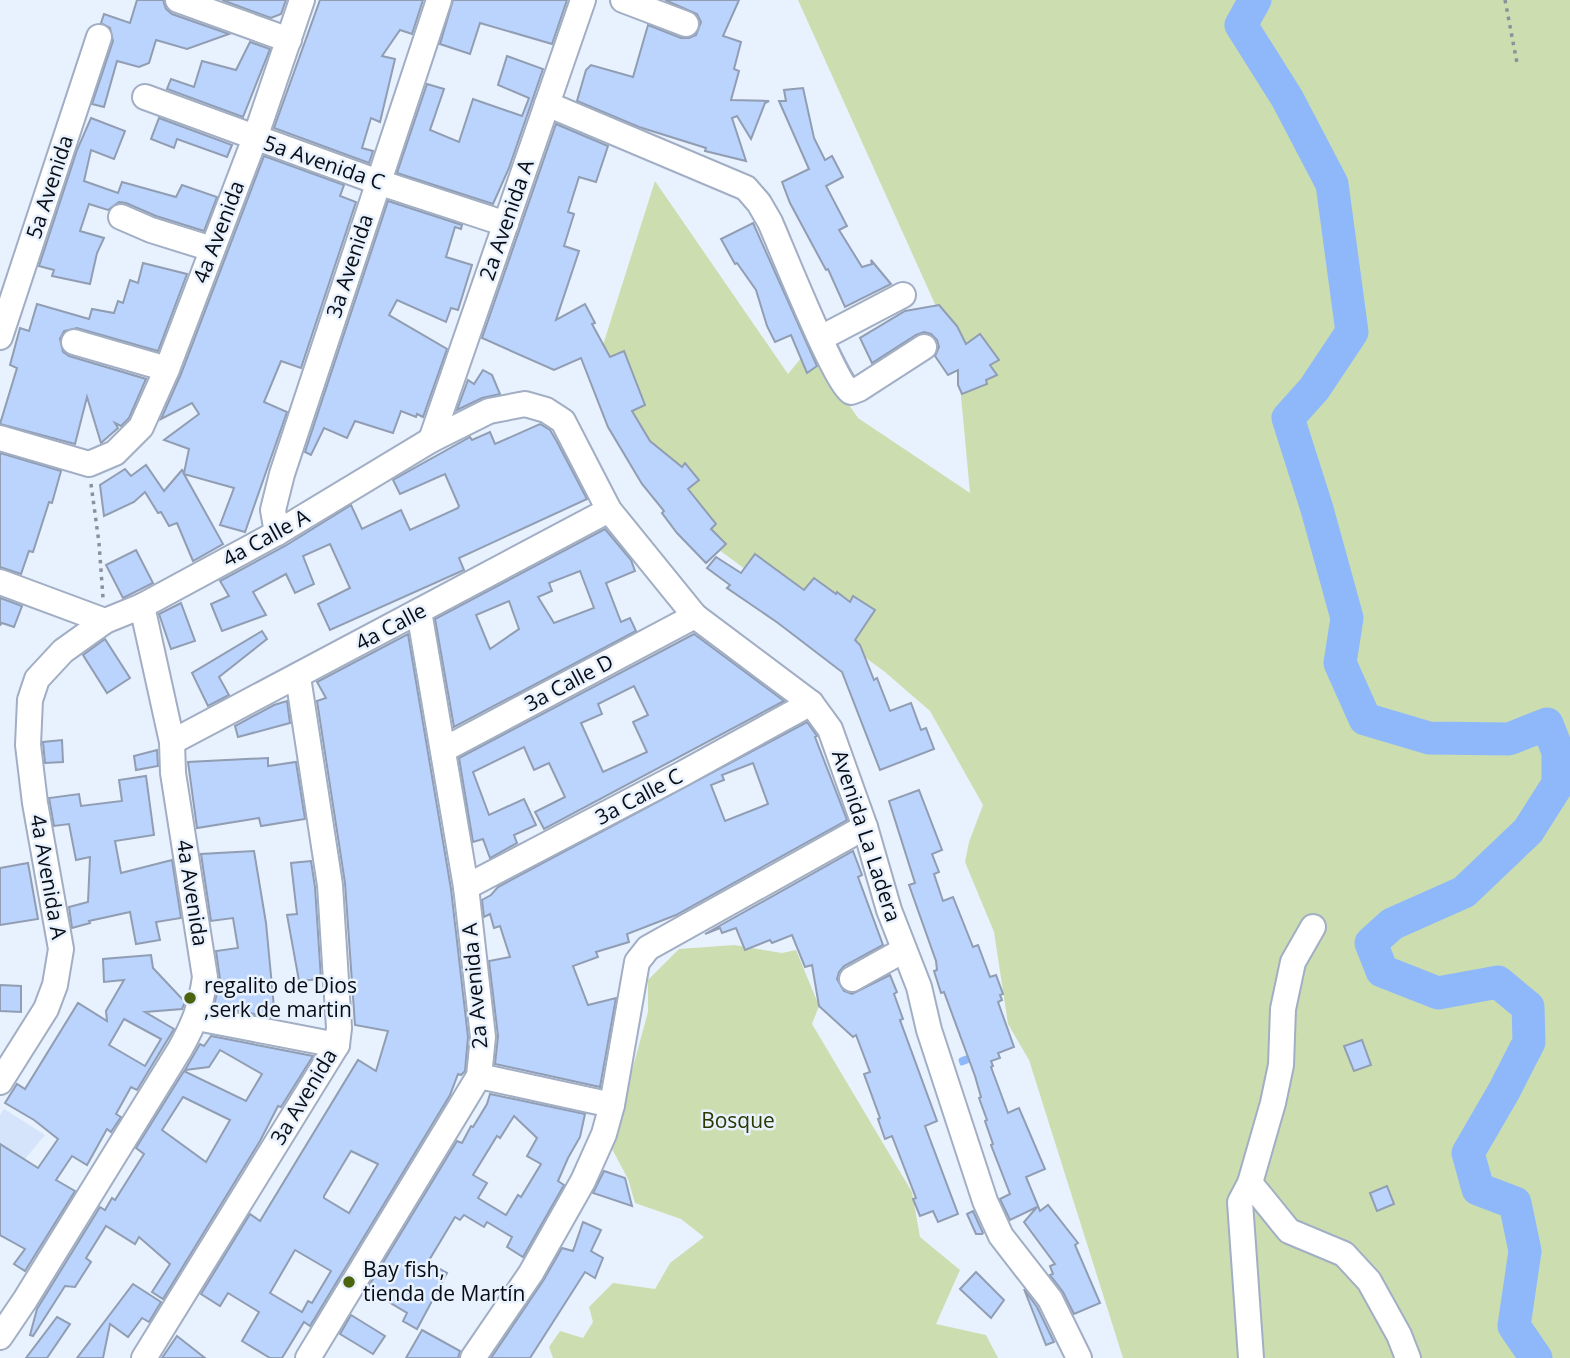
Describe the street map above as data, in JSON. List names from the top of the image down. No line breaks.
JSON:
{"streets":{"street":["5a Avenida C","5a Avenida","2a Avenida A","4a Avenida","3a Avenida","4a Calle A","4a Calle","3a Calle D","3a Calle C","Avenida La Ladera","4a Avenida A"]},"crossings":[["5a Avenida C","2a Avenida A"],["5a Avenida C","4a Avenida"],["5a Avenida C","3a Avenida"],["2a Avenida A","4a Calle A"],["2a Avenida A","4a Calle"],["2a Avenida A","3a Calle D"],["2a Avenida A","3a Calle C"],["4a Avenida","4a Calle A"],["4a Avenida","4a Calle"],["3a Avenida","4a Calle A"],["3a Avenida","4a Calle"],["4a Calle A","Avenida La Ladera"],["4a Calle A","4a Avenida A"],["4a Calle","Avenida La Ladera"],["3a Calle D","Avenida La Ladera"],["3a Calle C","Avenida La Ladera"]],"parks":["Bosque"],"places":["regalito de Dios ,serk de martin","Bay fish, tienda de Martín"]}
